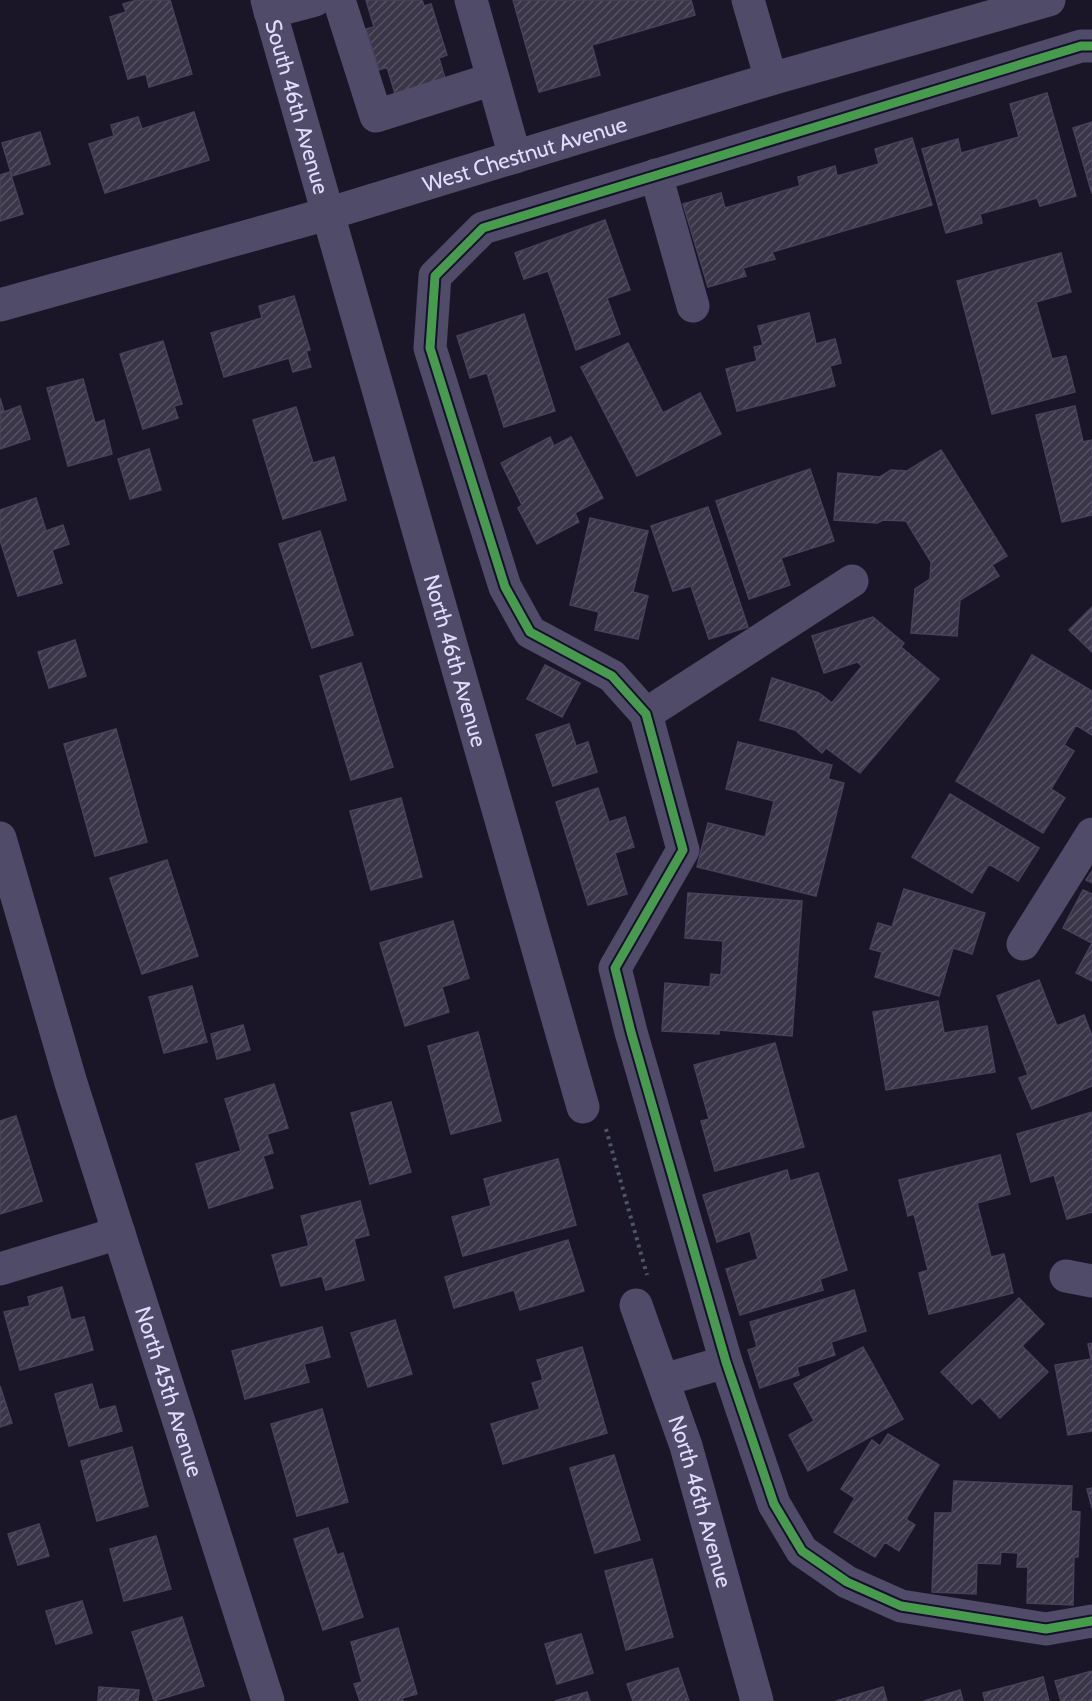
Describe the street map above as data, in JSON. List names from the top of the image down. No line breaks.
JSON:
{"streets":{"street":["South 46th Avenue","West Chestnut Avenue","North 46th Avenue","North 45th Avenue"]},"crossings":[["South 46th Avenue","West Chestnut Avenue"],["South 46th Avenue","North 46th Avenue"],["West Chestnut Avenue","North 46th Avenue"]]}
